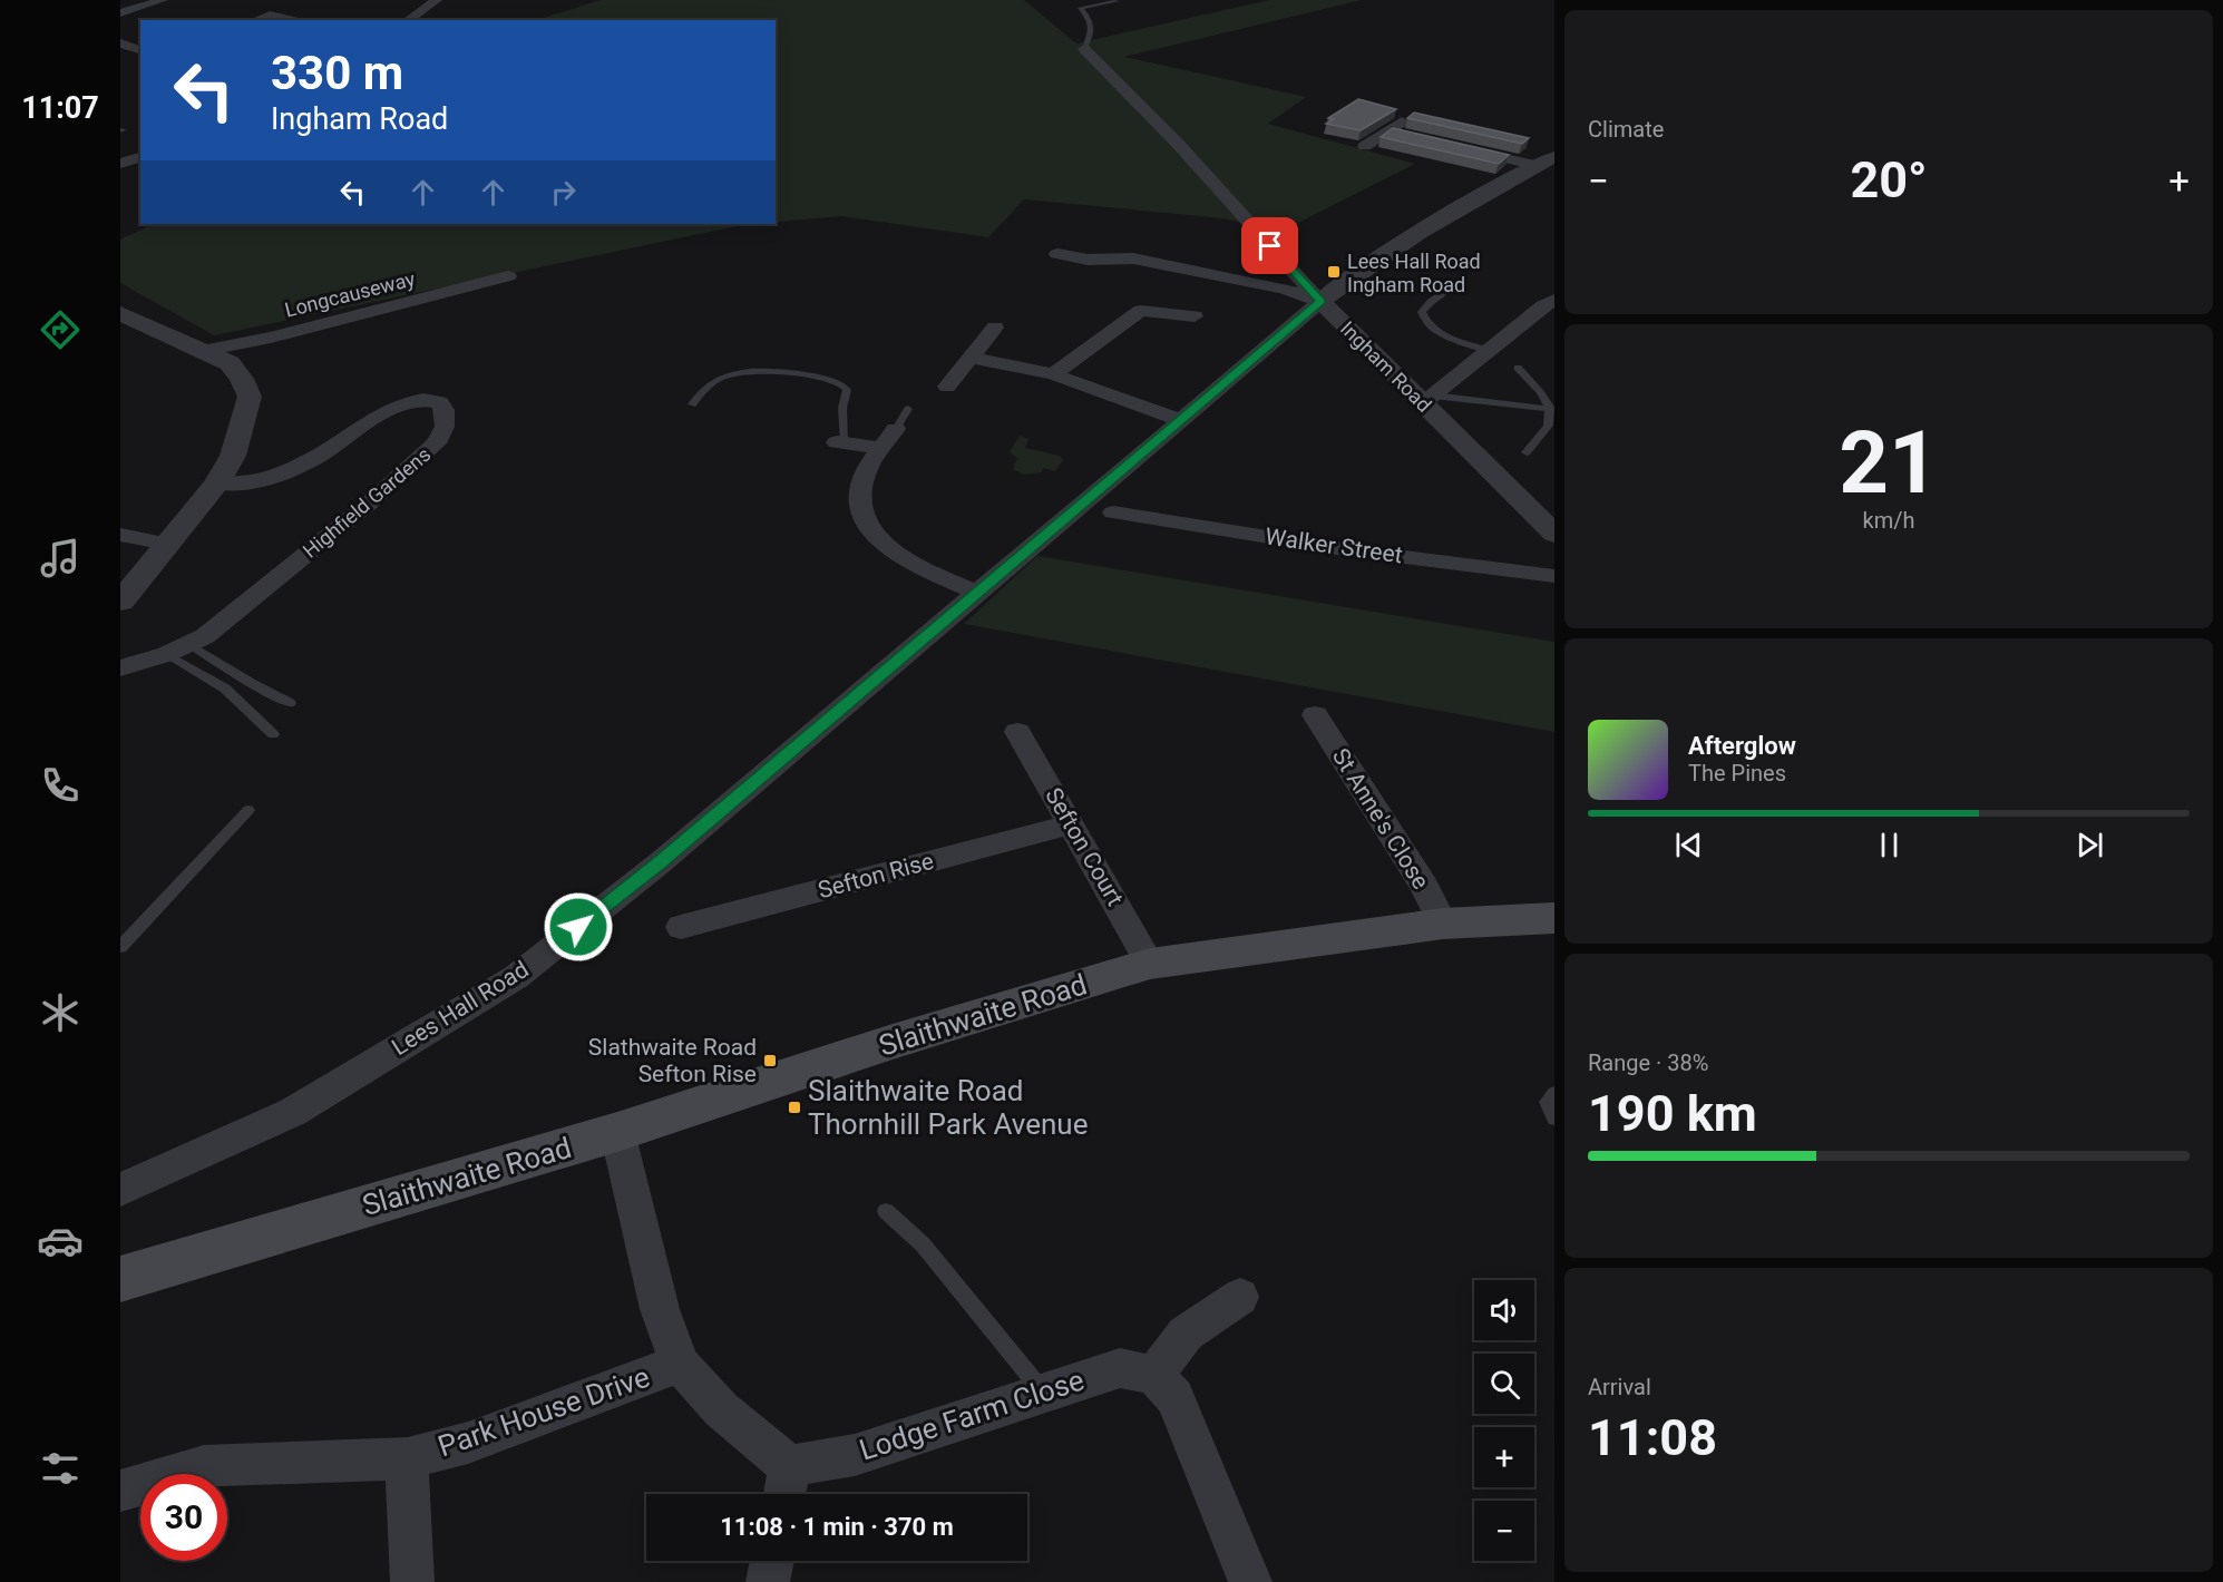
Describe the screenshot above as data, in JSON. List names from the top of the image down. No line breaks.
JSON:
{"streets":{"main road":["Slaithwaite Road"],"street":["Longcauseway","Ingham Road","Highfield Gardens","Walker Street","St Anne's Close","Sefton Court","Sefton Rise","Lees Hall Road","Park House Drive","Lodge Farm Close"]},"crossings":[["Ingham Road","Lees Hall Road"],["St Anne's Close","Slaithwaite Road"],["Sefton Court","Sefton Rise"],["Sefton Court","Slaithwaite Road"]],"places":{"transit":["Lees Hall Road Ingham Road","Slathwaite Road Sefton Rise","Slaithwaite Road Thornhill Park Avenue"]},"page":{"tabs":"11:07","tile":["Climate",["21","km/h"],["Range · 38%","190 km"],["Arrival","11:08"]],"turn":["330 m","Ingham Road"],"heat":["−","20°","+"],"song":["Afterglow","The Pines"],"map_buttons":["+","−"],"limit":"30","trip":"11:08 · 1 min · 370 m"}}
